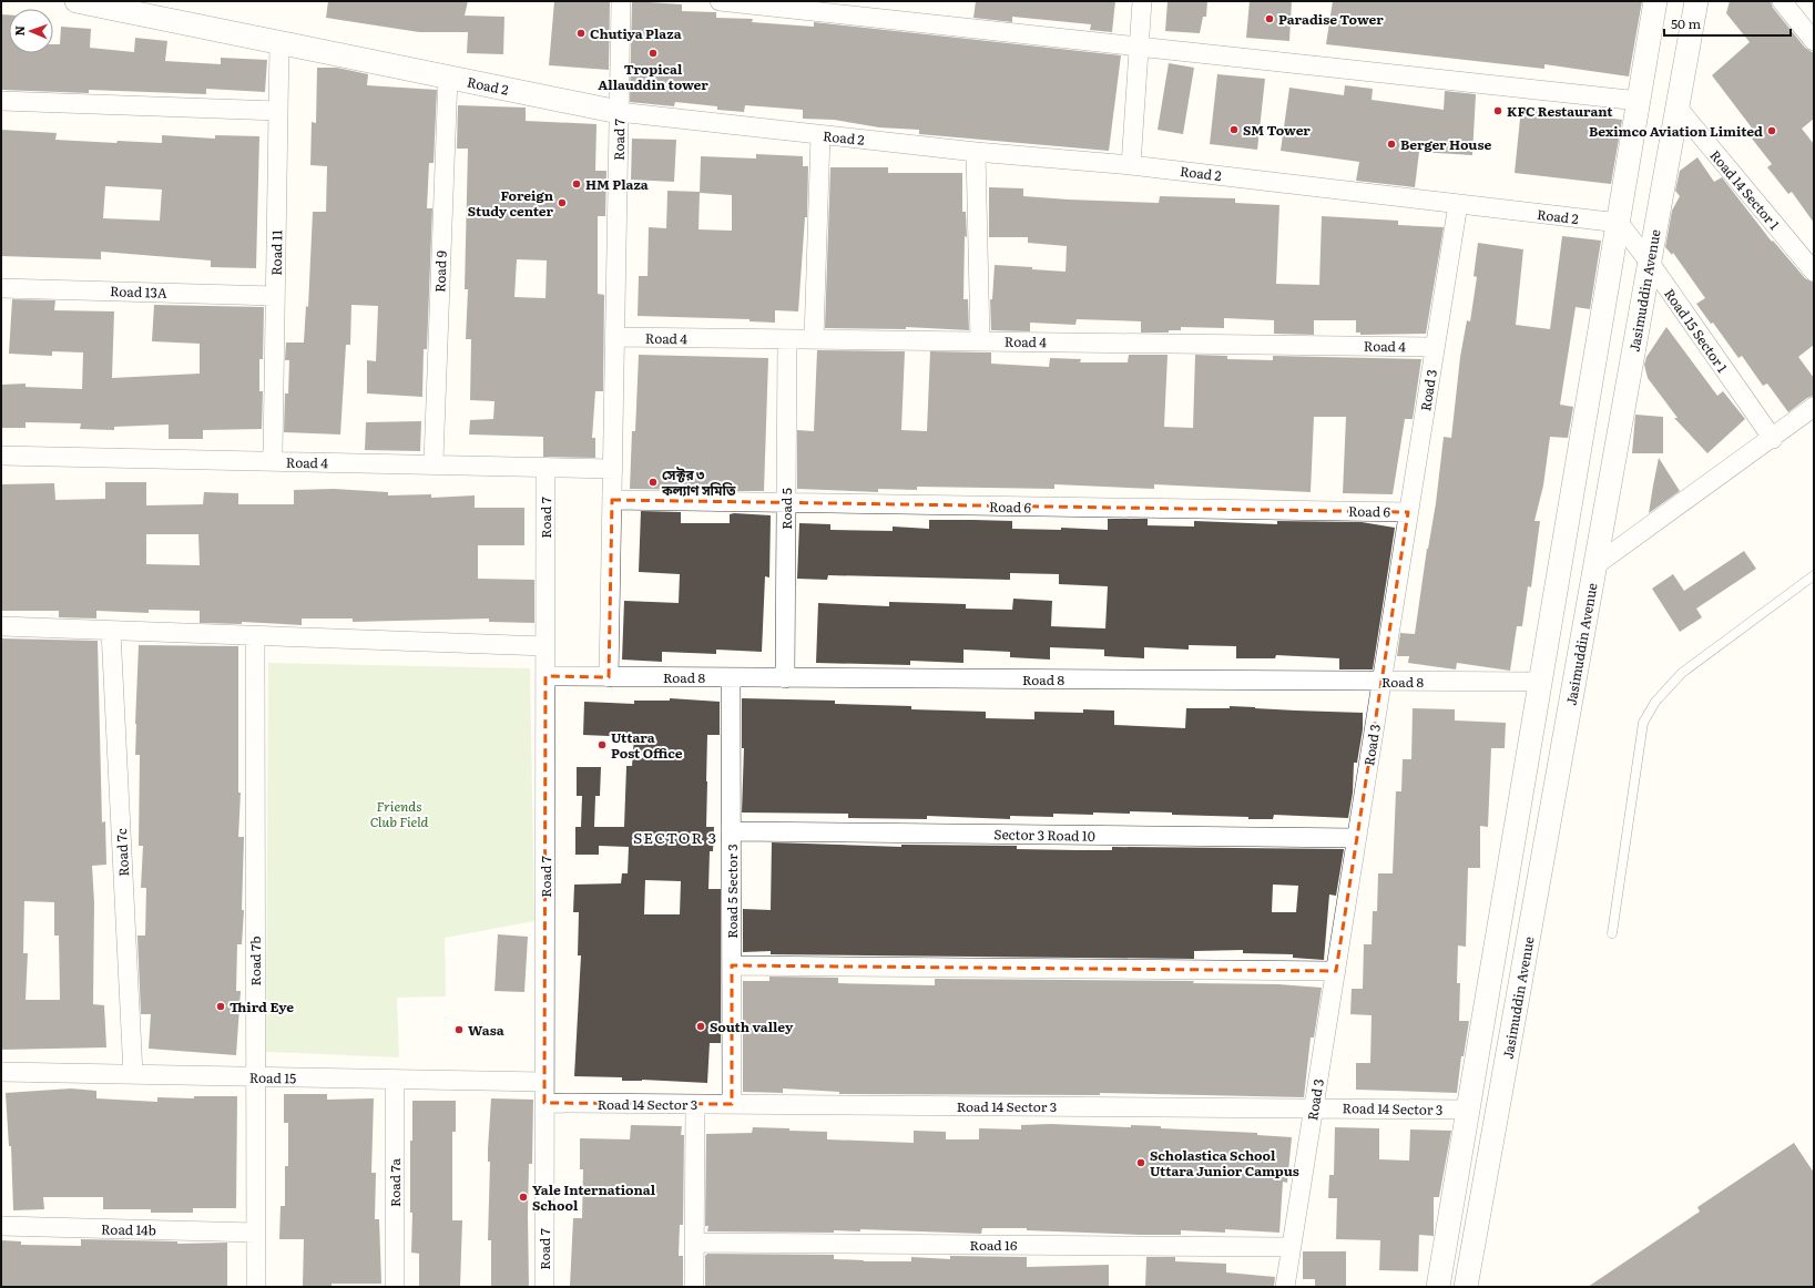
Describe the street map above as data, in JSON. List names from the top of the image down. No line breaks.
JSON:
{"streets":{"street":["Road 2","Road 7","Road 14 Sector 1","Road 11","Road 9","Jasimuddin Avenue","Road 13A","Road 15 Sector 1","Road 4","Road 3","Road 6","Road 5","Road 8","Sector 3 Road 10","Road 7c","Road 5 Sector 3","Road 7b","Road 15","Road 14 Sector 3","Road 7a","Road 14b","Road 16"]},"crossings":[["Road 2","Road 7"],["Road 2","Road 11"],["Road 2","Road 9"],["Road 2","Road 15 Sector 1"],["Road 2","Road 3"],["Road 7","Road 4"],["Road 7","Road 6"],["Road 7","Road 8"],["Road 7","Road 15"],["Road 7","Road 14 Sector 3"],["Road 14 Sector 1","Jasimuddin Avenue"],["Road 11","Road 13A"],["Road 11","Road 4"],["Road 9","Road 4"],["Jasimuddin Avenue","Road 15 Sector 1"],["Road 4","Road 3"],["Road 4","Road 5"],["Road 3","Road 6"],["Road 3","Road 8"],["Road 3","Sector 3 Road 10"],["Road 3","Road 14 Sector 3"],["Road 3","Road 16"],["Road 6","Road 5"],["Road 5","Road 8"],["Road 8","Road 5 Sector 3"],["Sector 3 Road 10","Road 5 Sector 3"],["Road 7c","Road 15"],["Road 5 Sector 3","Road 14 Sector 3"],["Road 7b","Road 15"],["Road 7b","Road 14b"],["Road 15","Road 7a"]],"districts":["SECTOR 3"],"parks":["Friends Club Field"],"places":["Paradise Tower","Chutiya Plaza","Tropical Allauddin tower","KFC Restaurant","SM Tower","Beximco Aviation Limited","Berger House","HM Plaza","Foreign Study center","সেক্টর ৩ কল্যাণ সমিতি","Uttara Post Office","Third Eye","South valley","Wasa","Scholastica School Uttara Junior Campus","Yale International School"],"scale_bar":"50 m","north":"left"}
